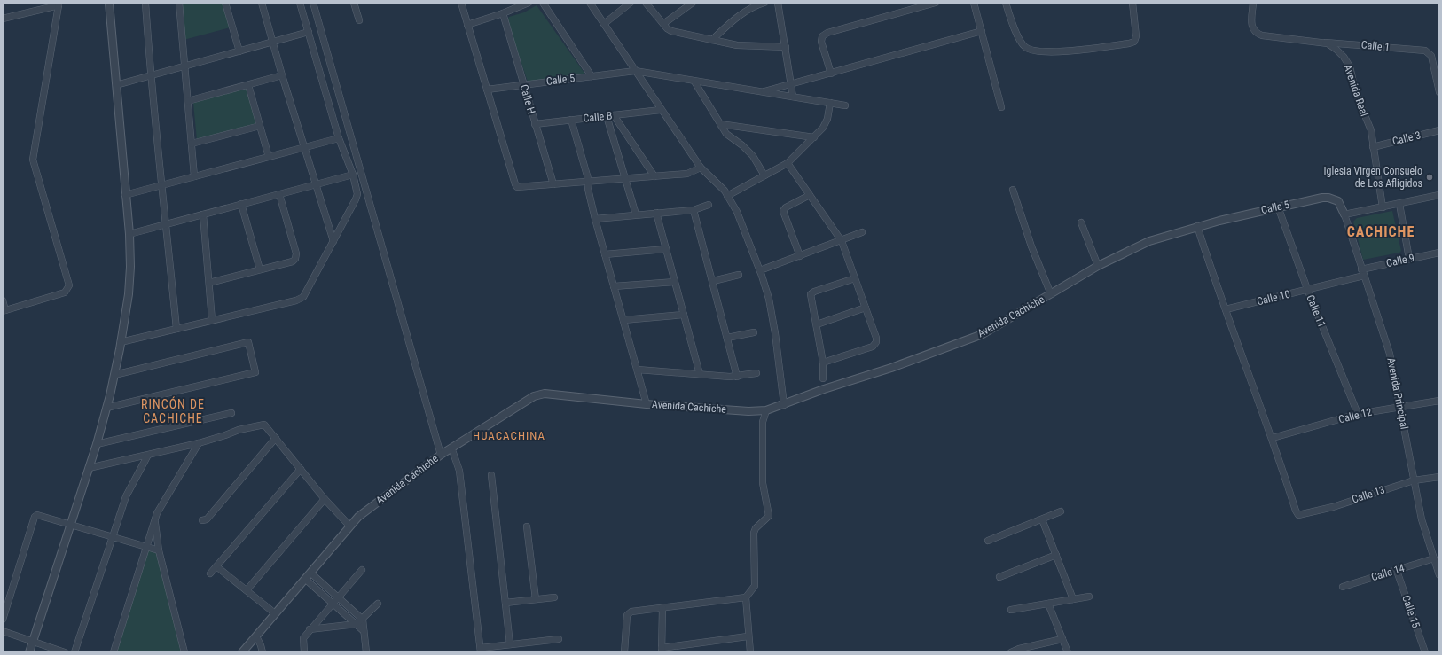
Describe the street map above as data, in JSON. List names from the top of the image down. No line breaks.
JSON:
{"streets":{"street":["Calle 1","Calle 5","Avenida Real","Calle H","Calle B","Calle 3","Calle 9","Calle 10","Calle 11","Avenida Cachiche","Avenida Principal","Calle 12","Calle 13","Calle 14","Calle 15"]},"crossings":[["Calle 1","Avenida Real"],["Calle 5","Calle H"],["Calle 5","Calle 11"],["Calle 5","Avenida Cachiche"],["Calle 5","Avenida Principal"],["Avenida Real","Calle 3"],["Calle H","Calle B"],["Calle 9","Calle 10"],["Calle 9","Avenida Principal"],["Calle 10","Calle 11"],["Calle 10","Avenida Principal"],["Calle 11","Calle 12"],["Avenida Principal","Calle 12"],["Avenida Principal","Calle 13"],["Avenida Principal","Calle 14"],["Calle 12","Calle 13"],["Calle 14","Calle 15"]],"districts":["CACHICHE","RINCÓN DE CACHICHE","HUACACHINA"],"places":["Iglesia Virgen Consuelo de Los Afligidos"]}
